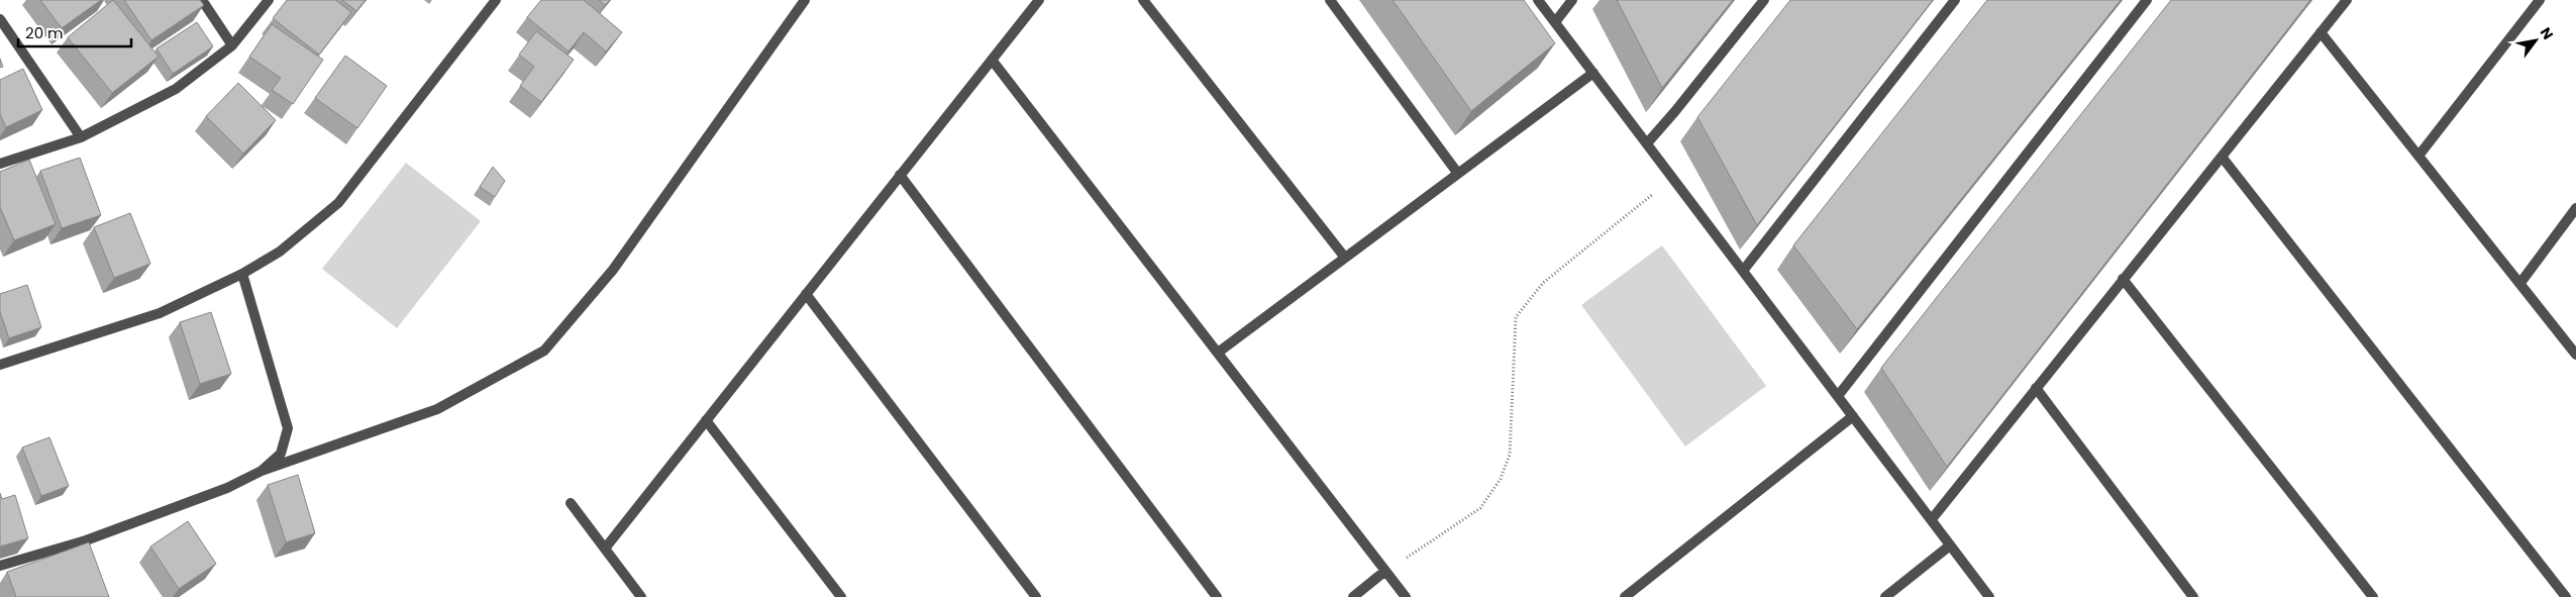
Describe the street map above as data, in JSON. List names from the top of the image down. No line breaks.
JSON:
{"scale_bar":"20 m","north":"top right"}
